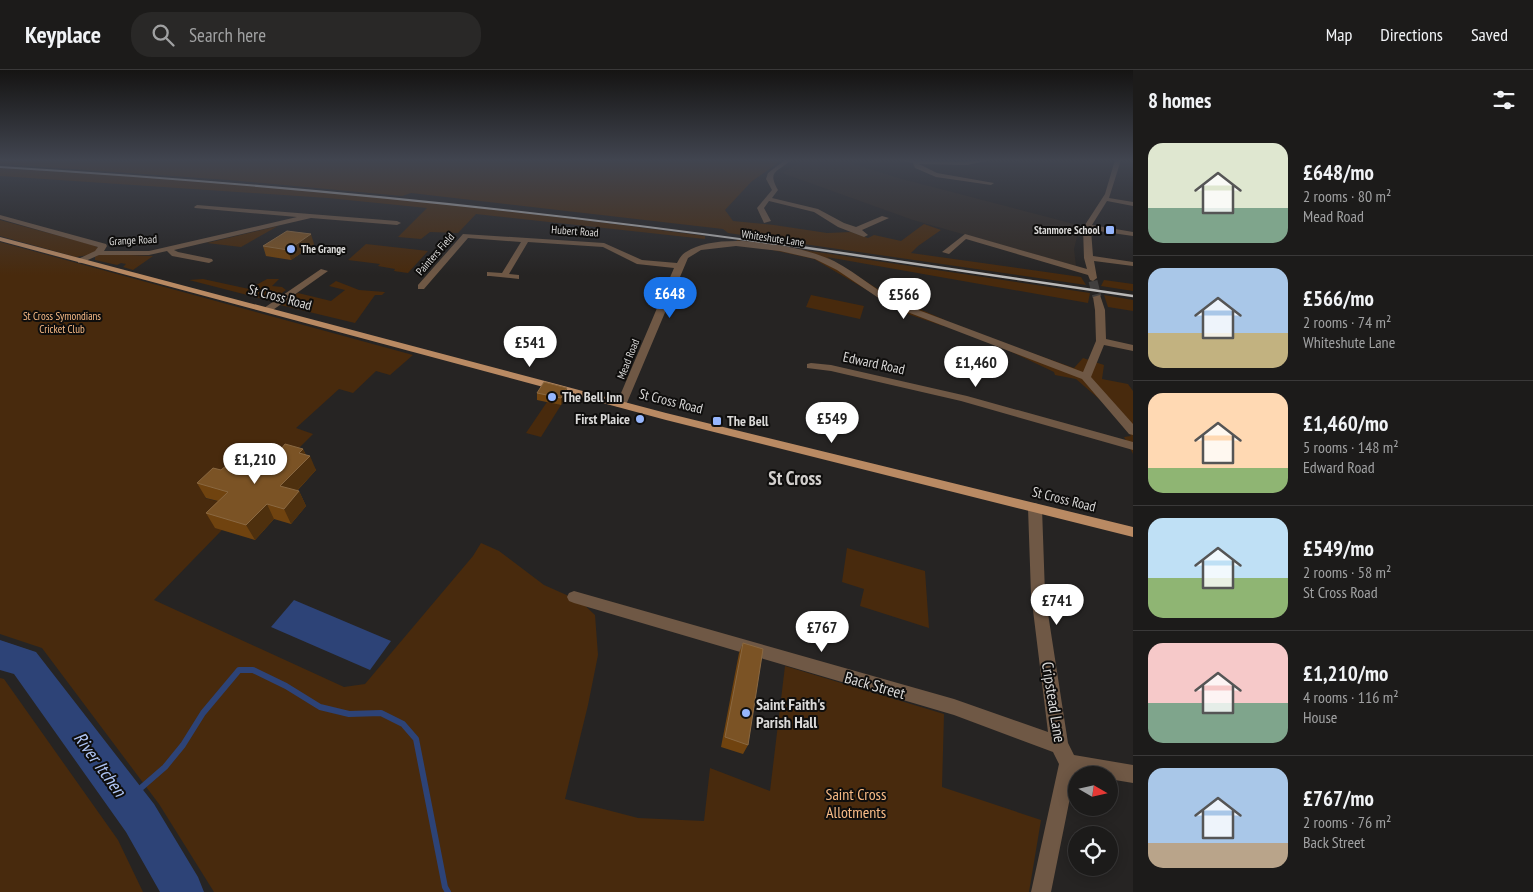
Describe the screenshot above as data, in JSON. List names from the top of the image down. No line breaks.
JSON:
{"streets":{"main road":["St Cross Road"],"street":["Hubert Road","Whiteshute Lane","Grange Road","Painters Field","Mead Road","Edward Road","Back Street","Cripstead Lane"]},"crossings":[["Hubert Road","Painters Field"],["Hubert Road","Mead Road"],["Whiteshute Lane","Mead Road"],["Grange Road","St Cross Road"],["St Cross Road","Mead Road"],["St Cross Road","Cripstead Lane"],["Back Street","Cripstead Lane"]],"districts":["St Cross"],"water":["River Itchen"],"parks":["St Cross Symondians Cricket Club","Saint Cross Allotments"],"places":{"transit":["Stanmore School","The Bell"],"other":["The Grange","The Bell Inn","First Plaice","Saint Faith's Parish Hall"]},"north":"right","page":{"header":"Keyplace","search":"Search here","nav":["Map","Directions","Saved"],"heading":"8 homes","list":[{"name":"£648/mo","note":"2 rooms · 80 m² · Mead Road"},{"name":"£566/mo","note":"2 rooms · 74 m² · Whiteshute Lane"},{"name":"£1,460/mo","note":"5 rooms · 148 m² · Edward Road"},{"name":"£549/mo","note":"2 rooms · 58 m² · St Cross Road"},{"name":"£1,210/mo","note":"4 rooms · 116 m² · House"},{"name":"£767/mo","note":"2 rooms · 76 m² · Back Street"}],"price":["£648","£566","£541","£1,460","£549","£1,210","£741","£767"]}}
